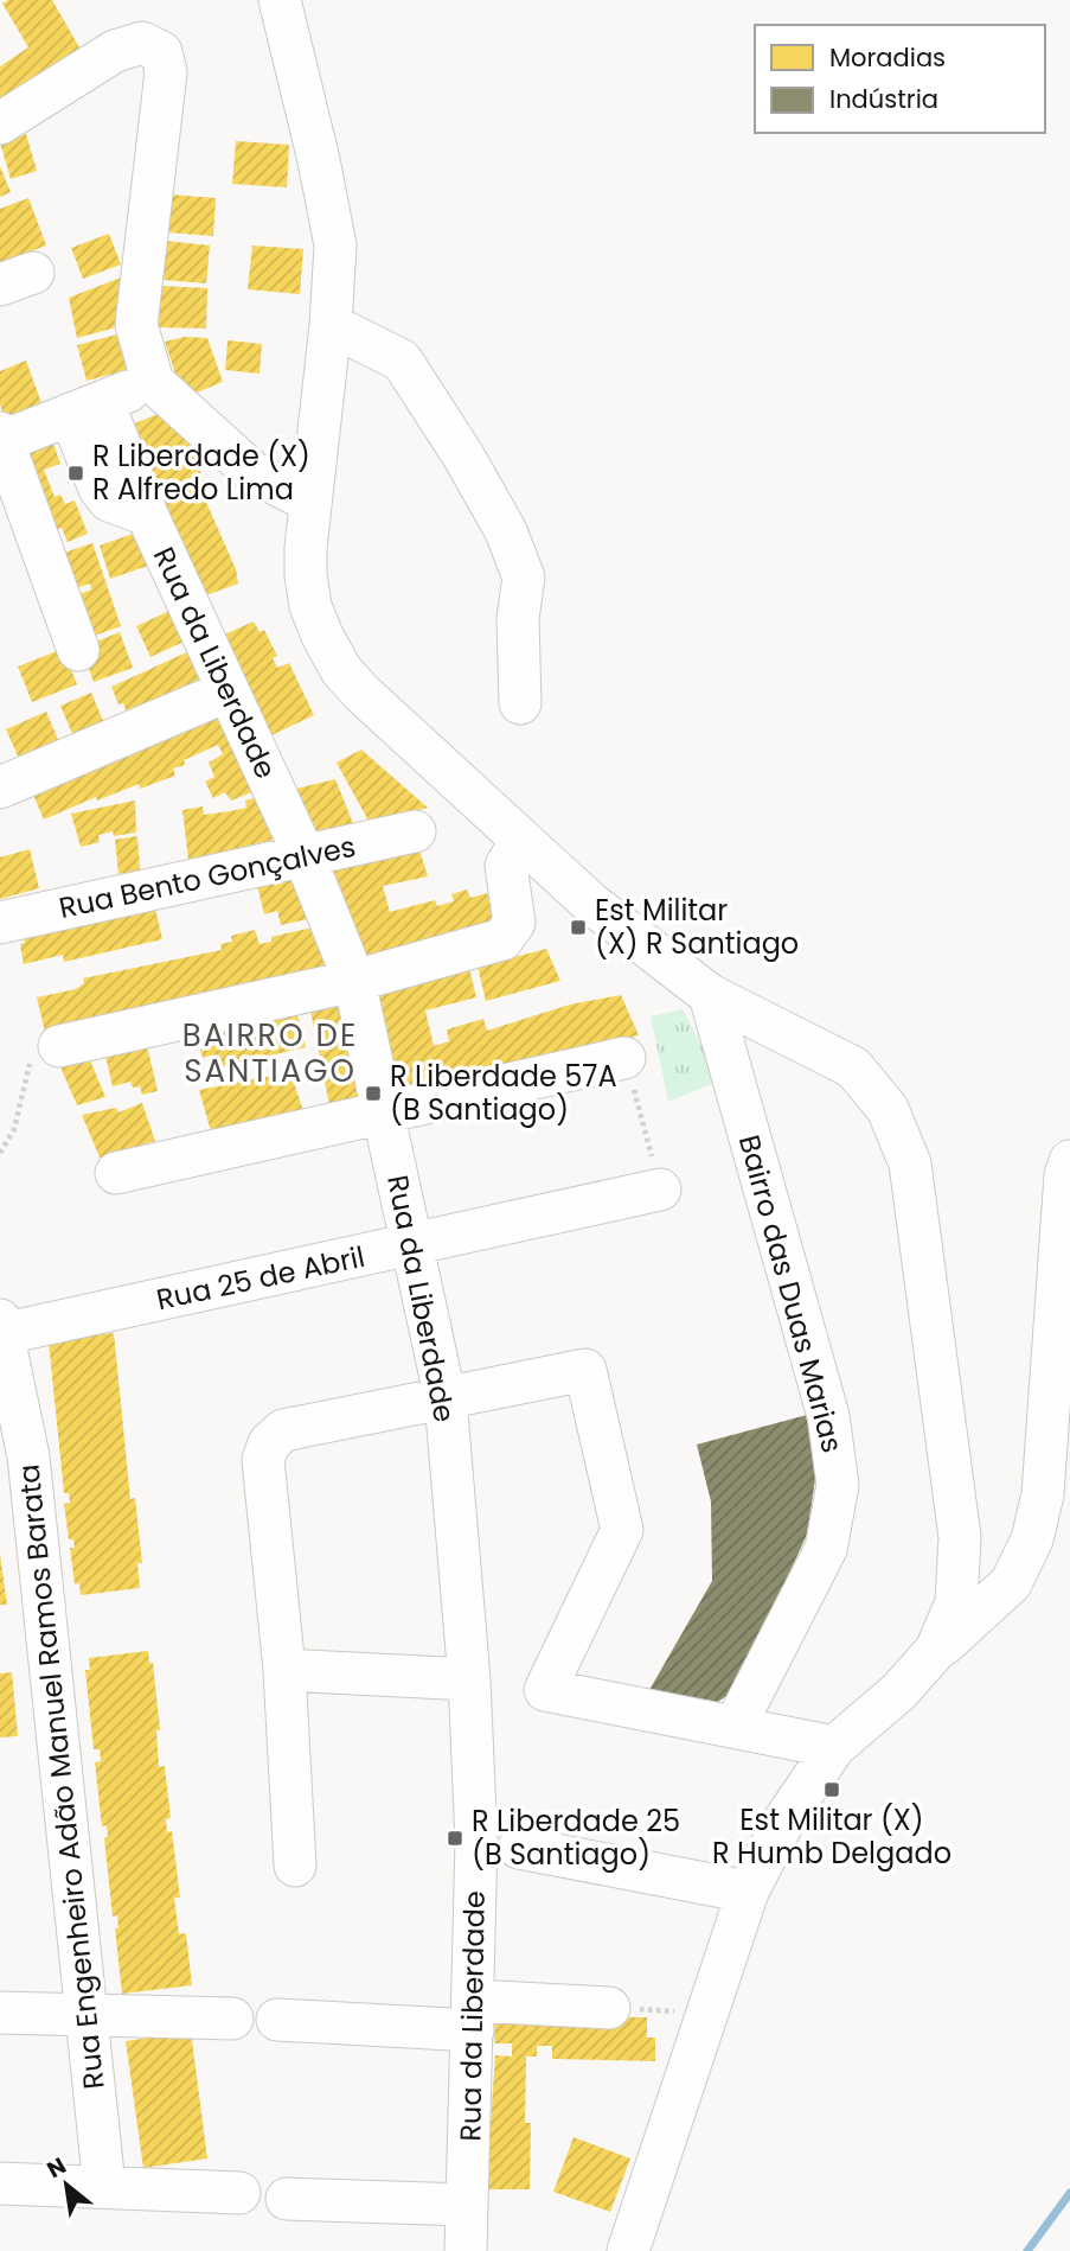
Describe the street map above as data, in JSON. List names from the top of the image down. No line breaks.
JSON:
{"streets":{"street":["Rua da Liberdade","Rua Bento Gonçalves","Rua 25 de Abril","Bairro das Duas Marias","Rua Engenheiro Adão Manuel Ramos Barata"]},"crossings":[["Rua da Liberdade","Rua Bento Gonçalves"],["Rua da Liberdade","Rua 25 de Abril"],["Rua 25 de Abril","Rua Engenheiro Adão Manuel Ramos Barata"]],"districts":["BAIRRO DE SANTIAGO"],"places":{"transit":["R Liberdade (X) R Alfredo Lima","Est Militar (X) R Santiago","R Liberdade 57A (B Santiago)","Est Militar (X) R Humb Delgado","R Liberdade 25 (B Santiago)"]},"legend":["Moradias","Indústria"],"north":"top left"}
